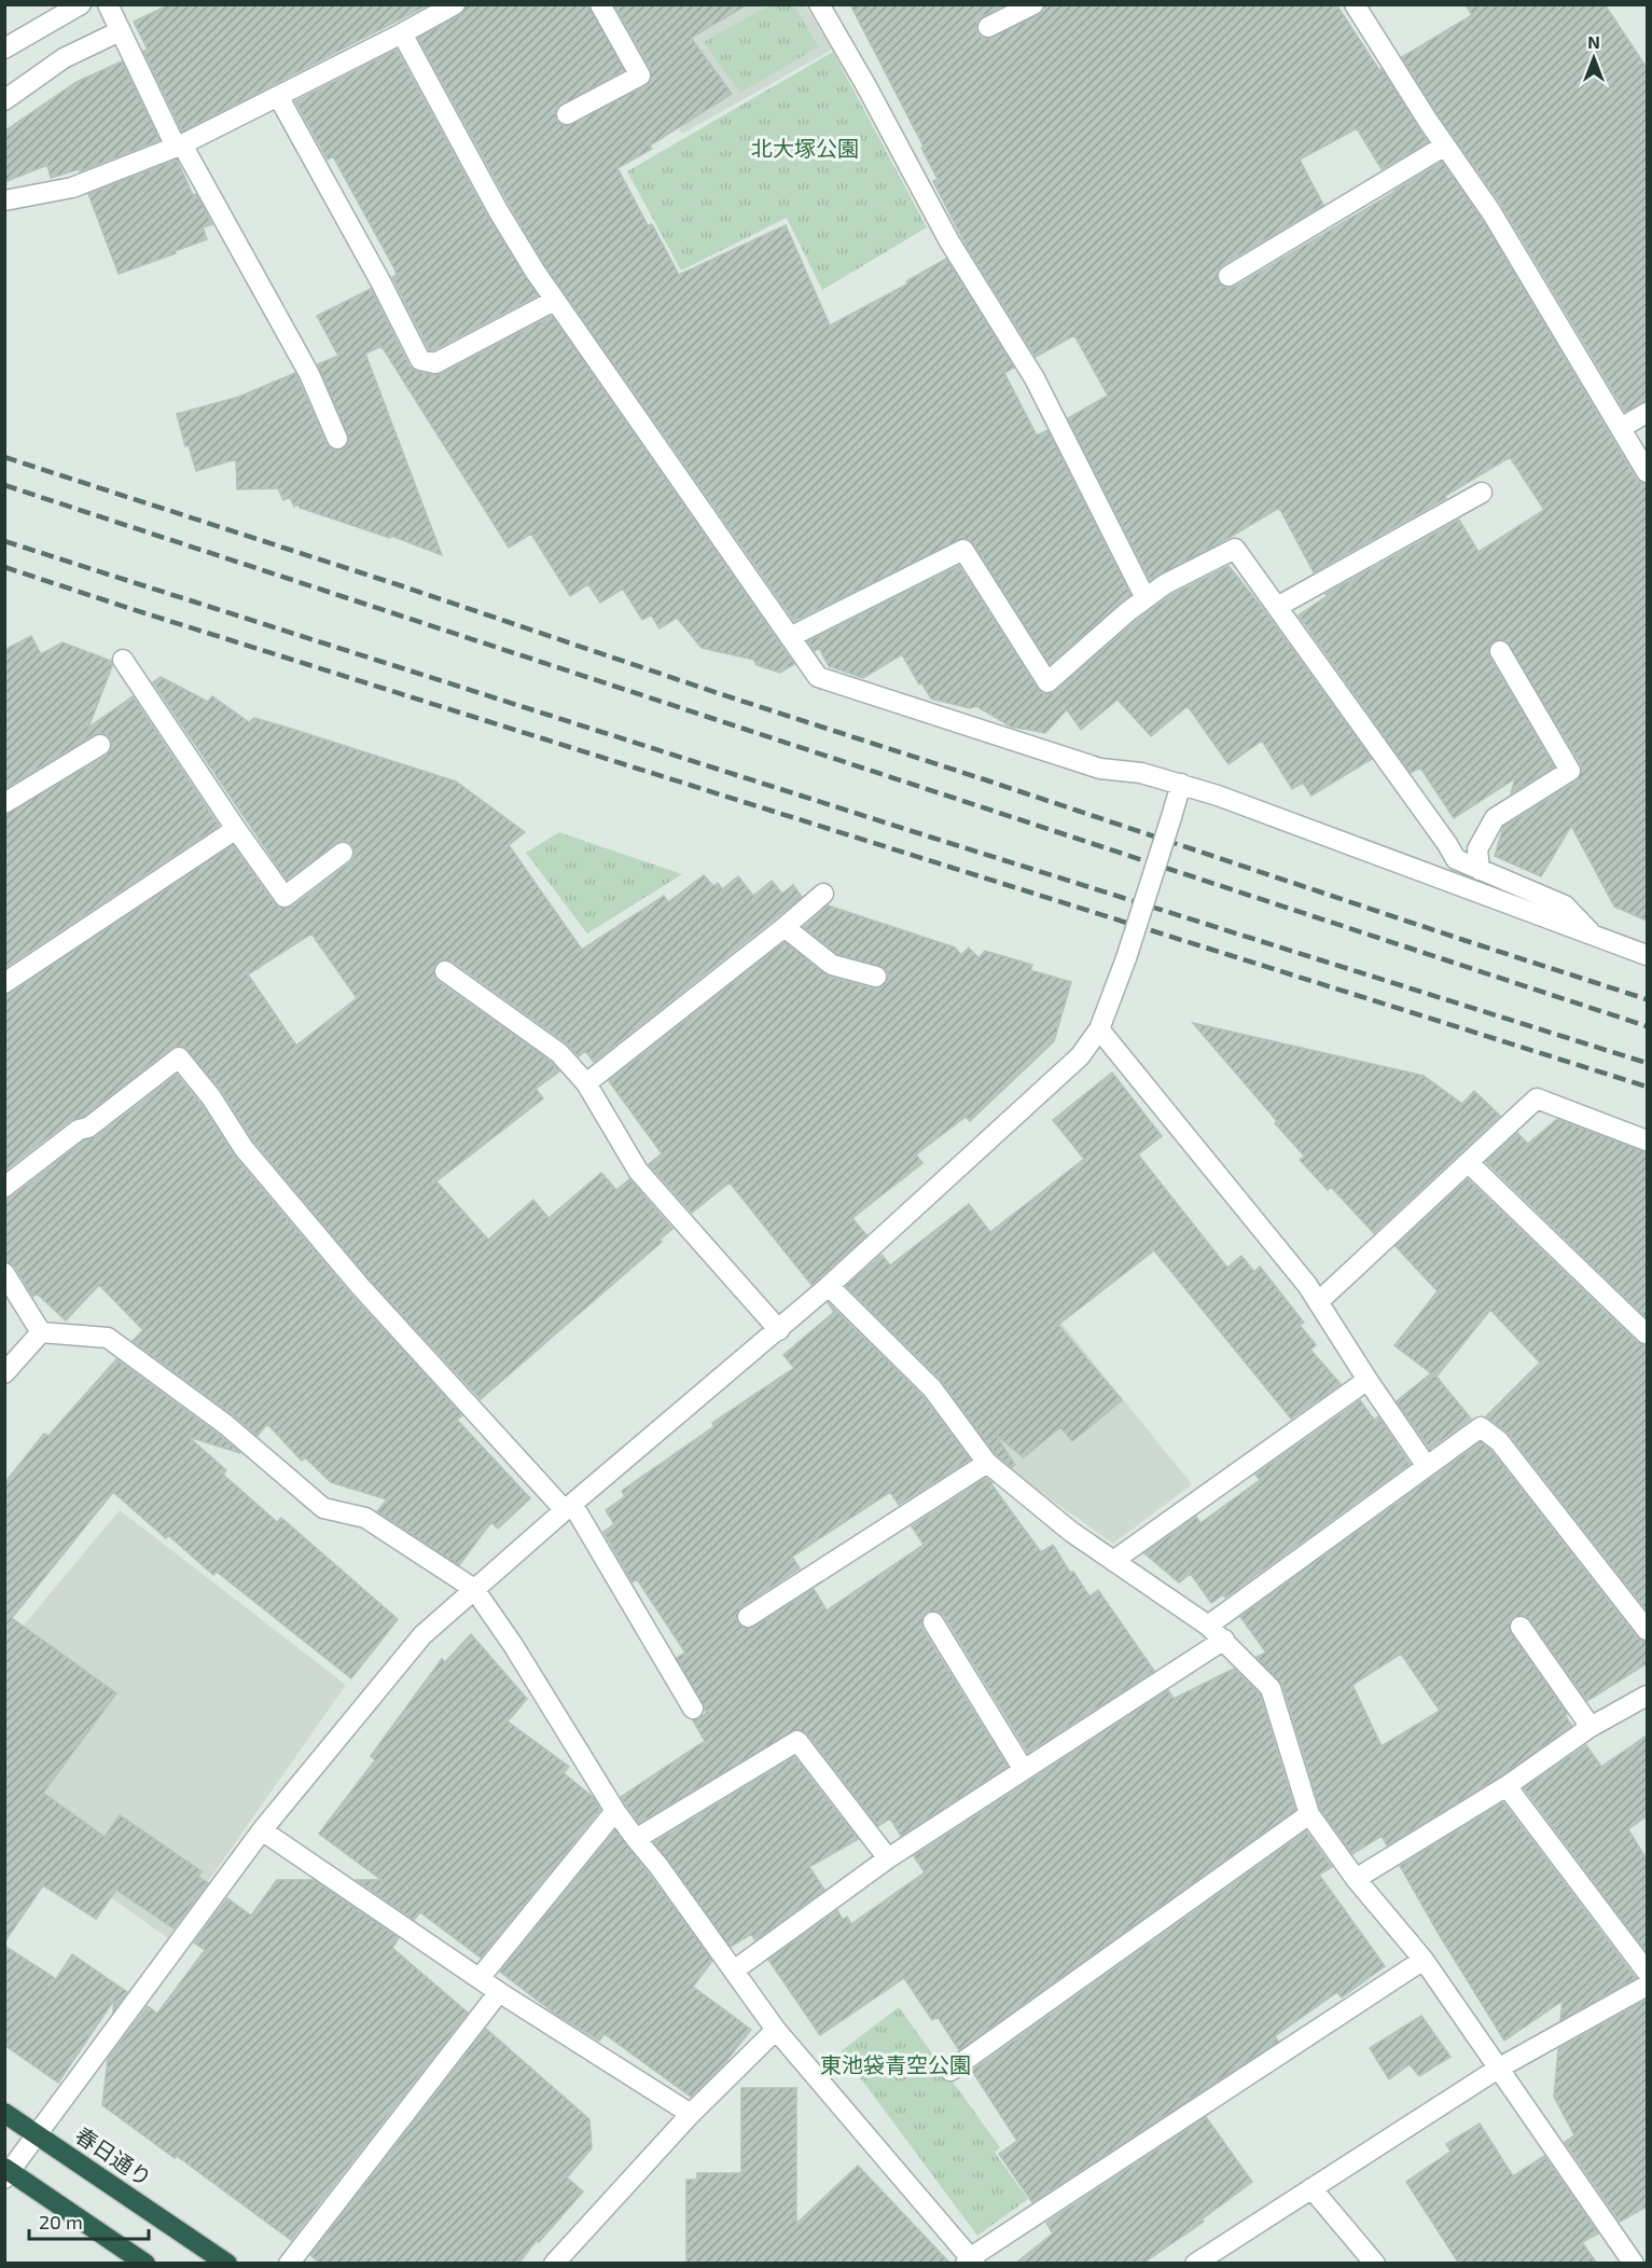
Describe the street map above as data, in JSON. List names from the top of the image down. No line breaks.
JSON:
{"streets":{"highway":["春日通り"]},"parks":["北大塚公園","東池袋青空公園"],"scale_bar":"20 m","north":"top"}
